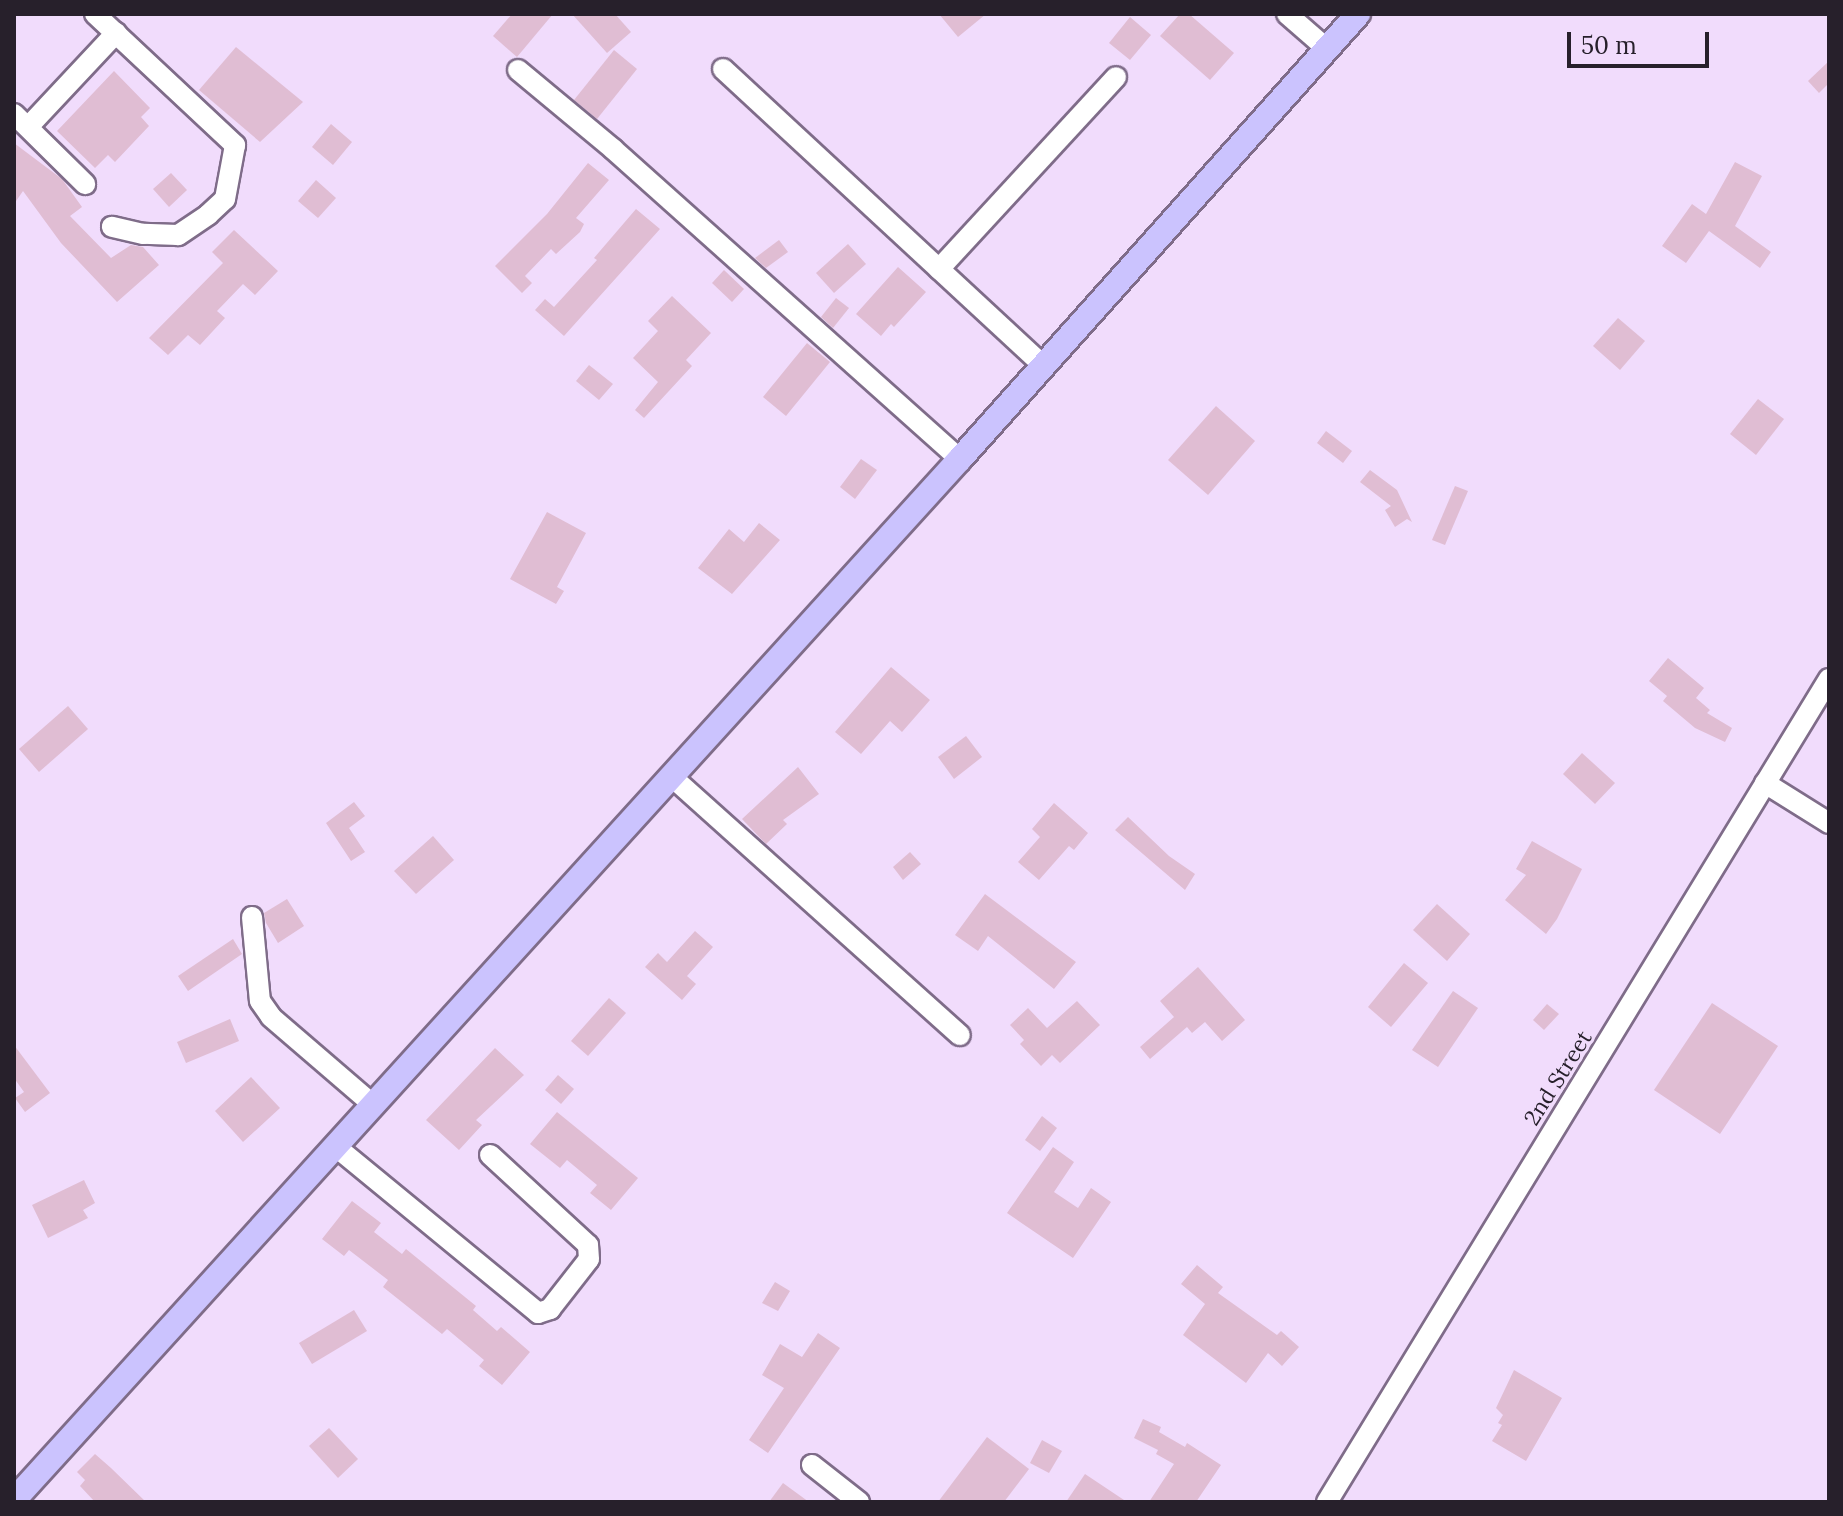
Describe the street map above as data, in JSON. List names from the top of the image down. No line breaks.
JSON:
{"streets":{"street":["2nd Street"]},"scale_bar":"50 m"}
